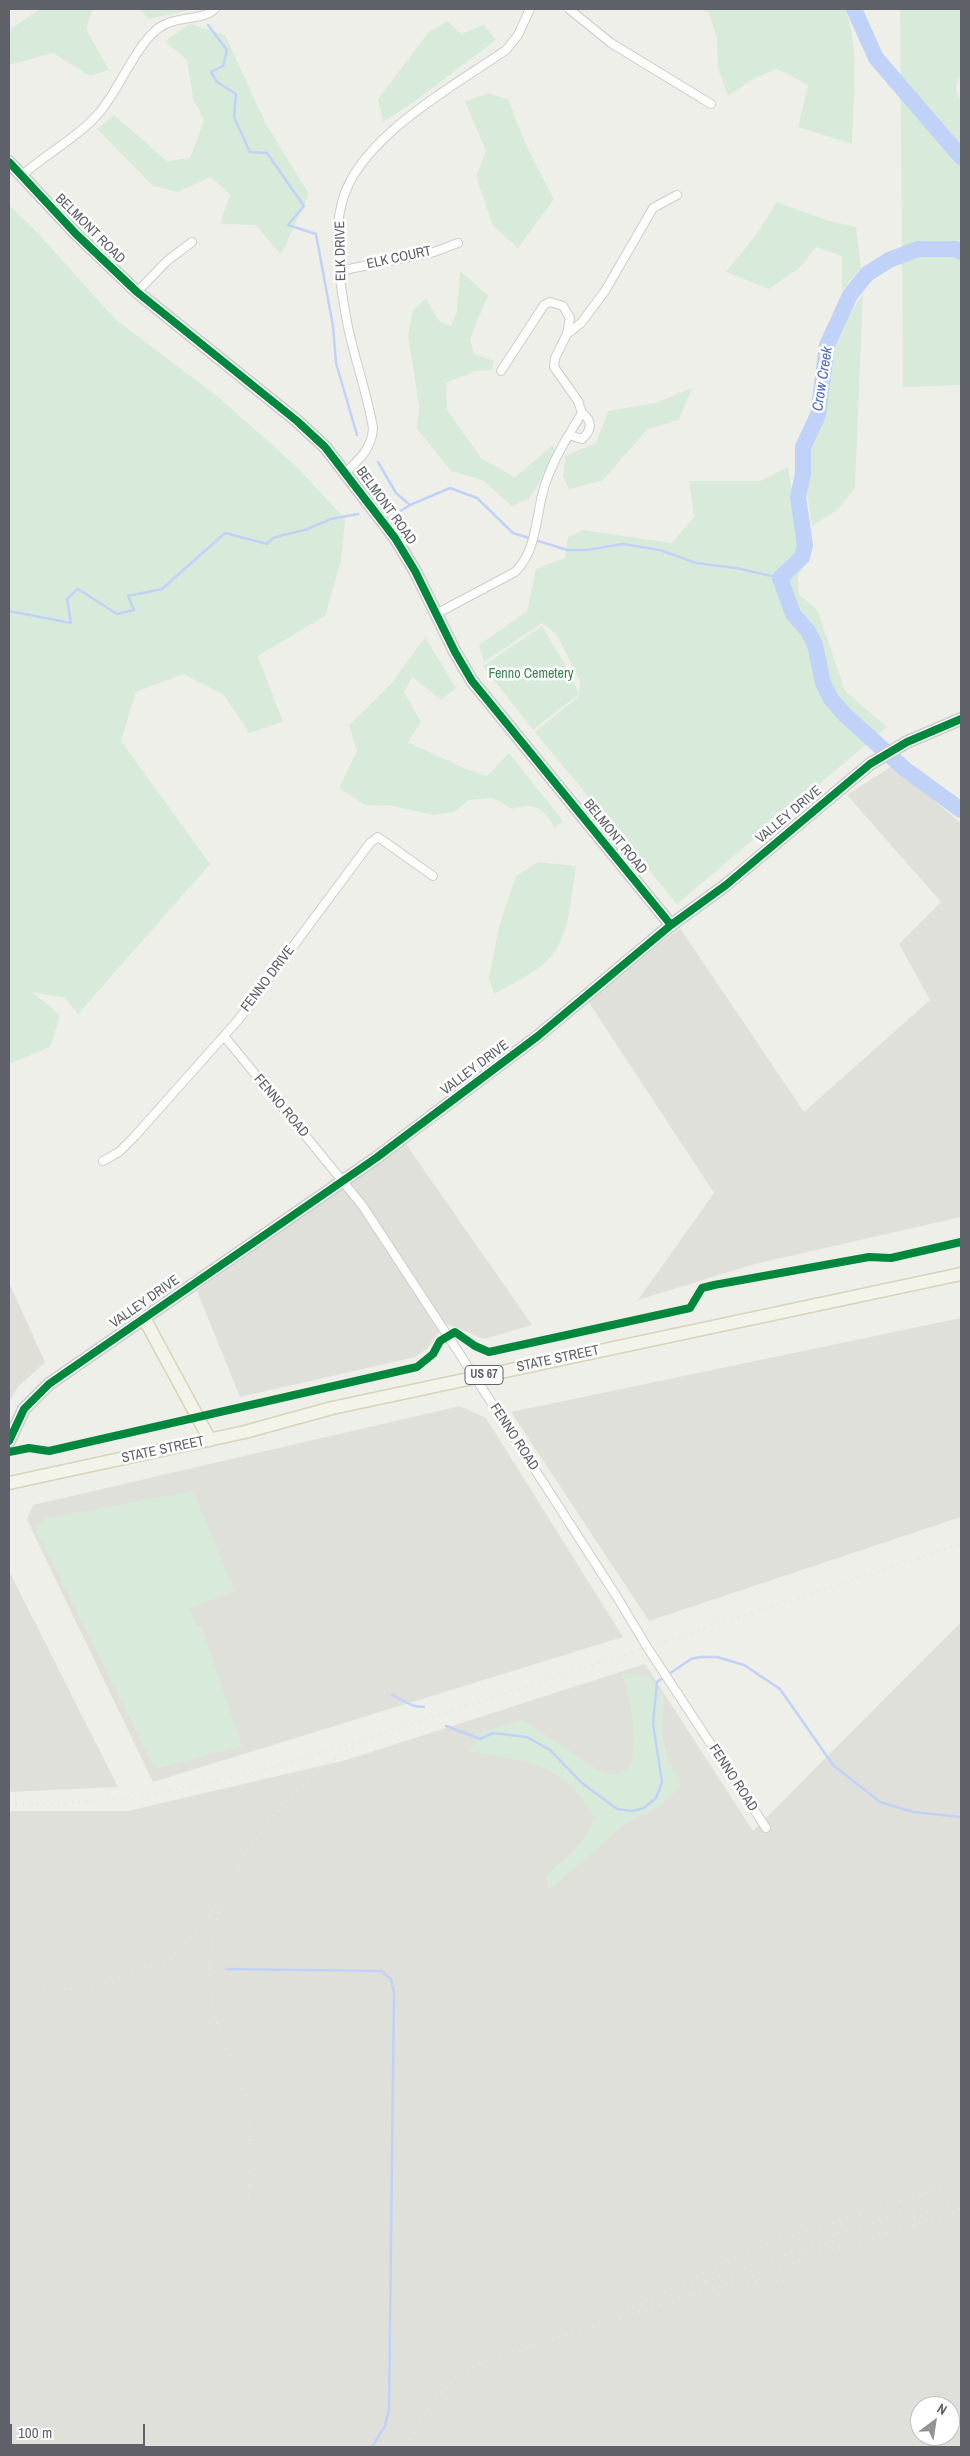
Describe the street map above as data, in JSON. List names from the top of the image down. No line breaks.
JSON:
{"streets":{"main road":["STATE STREET","US 67"],"street":["BELMONT ROAD","ELK DRIVE","ELK COURT","VALLEY DRIVE","FENNO DRIVE","FENNO ROAD"]},"crossings":[["BELMONT ROAD","ELK DRIVE"],["BELMONT ROAD","VALLEY DRIVE"],["ELK DRIVE","ELK COURT"],["VALLEY DRIVE","FENNO ROAD"],["FENNO DRIVE","FENNO ROAD"],["FENNO ROAD","STATE STREET"]],"water":["Crow Creek"],"parks":["Fenno Cemetery"],"scale_bar":"100 m","north":"top right"}
